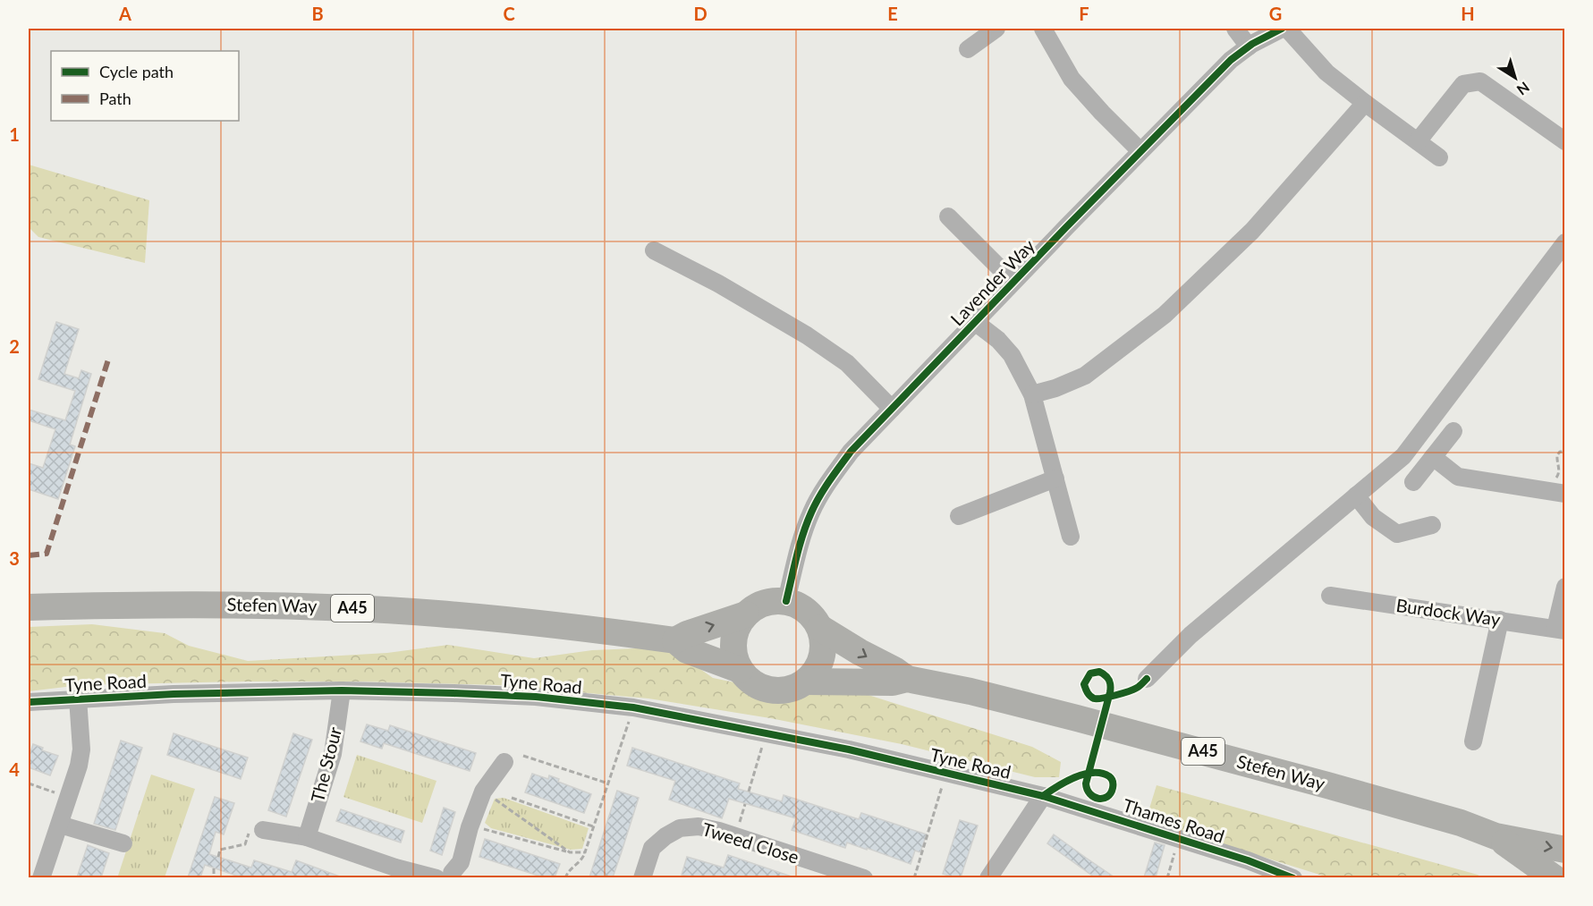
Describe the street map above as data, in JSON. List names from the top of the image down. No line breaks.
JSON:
{"streets":{"highway":["Stefen Way","A45"],"street":["Lavender Way","Burdock Way","Tyne Road","The Stour","Thames Road","Tweed Close"]},"crossings":[["Lavender Way","Stefen Way"],["Stefen Way","A45"],["Tyne Road","The Stour"],["Tyne Road","Thames Road"]],"legend":["Cycle path","Path"],"north":"bottom right","grid":{"columns":["A","B","C","D","E","F","G","H"],"rows":["1","2","3","4"]}}
